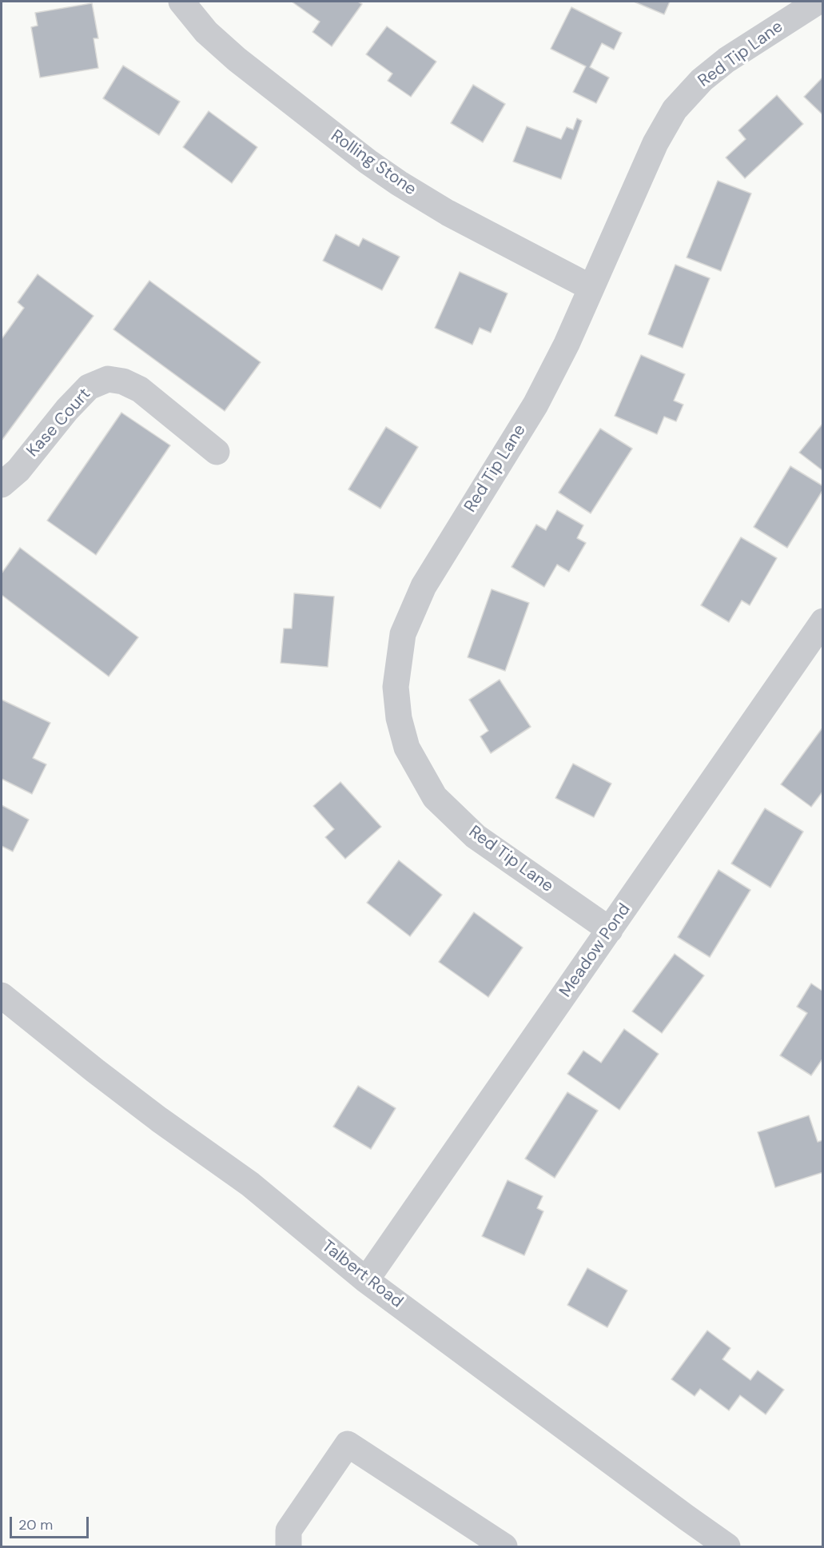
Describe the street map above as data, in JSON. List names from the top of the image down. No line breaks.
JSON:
{"streets":{"street":["Red Tip Lane","Rolling Stone","Kase Court","Meadow Pond","Talbert Road"]},"crossings":[["Red Tip Lane","Rolling Stone"],["Red Tip Lane","Meadow Pond"],["Meadow Pond","Talbert Road"]],"scale_bar":"20 m"}
